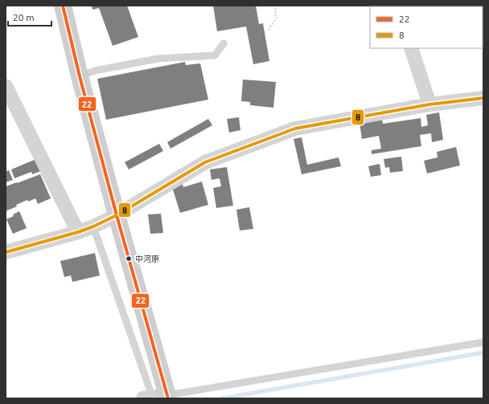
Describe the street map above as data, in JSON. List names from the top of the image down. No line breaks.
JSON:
{"places":["中河原"],"lines":["transit line 22","transit line 8"],"legend":["22","8"],"scale_bar":"20 m"}
